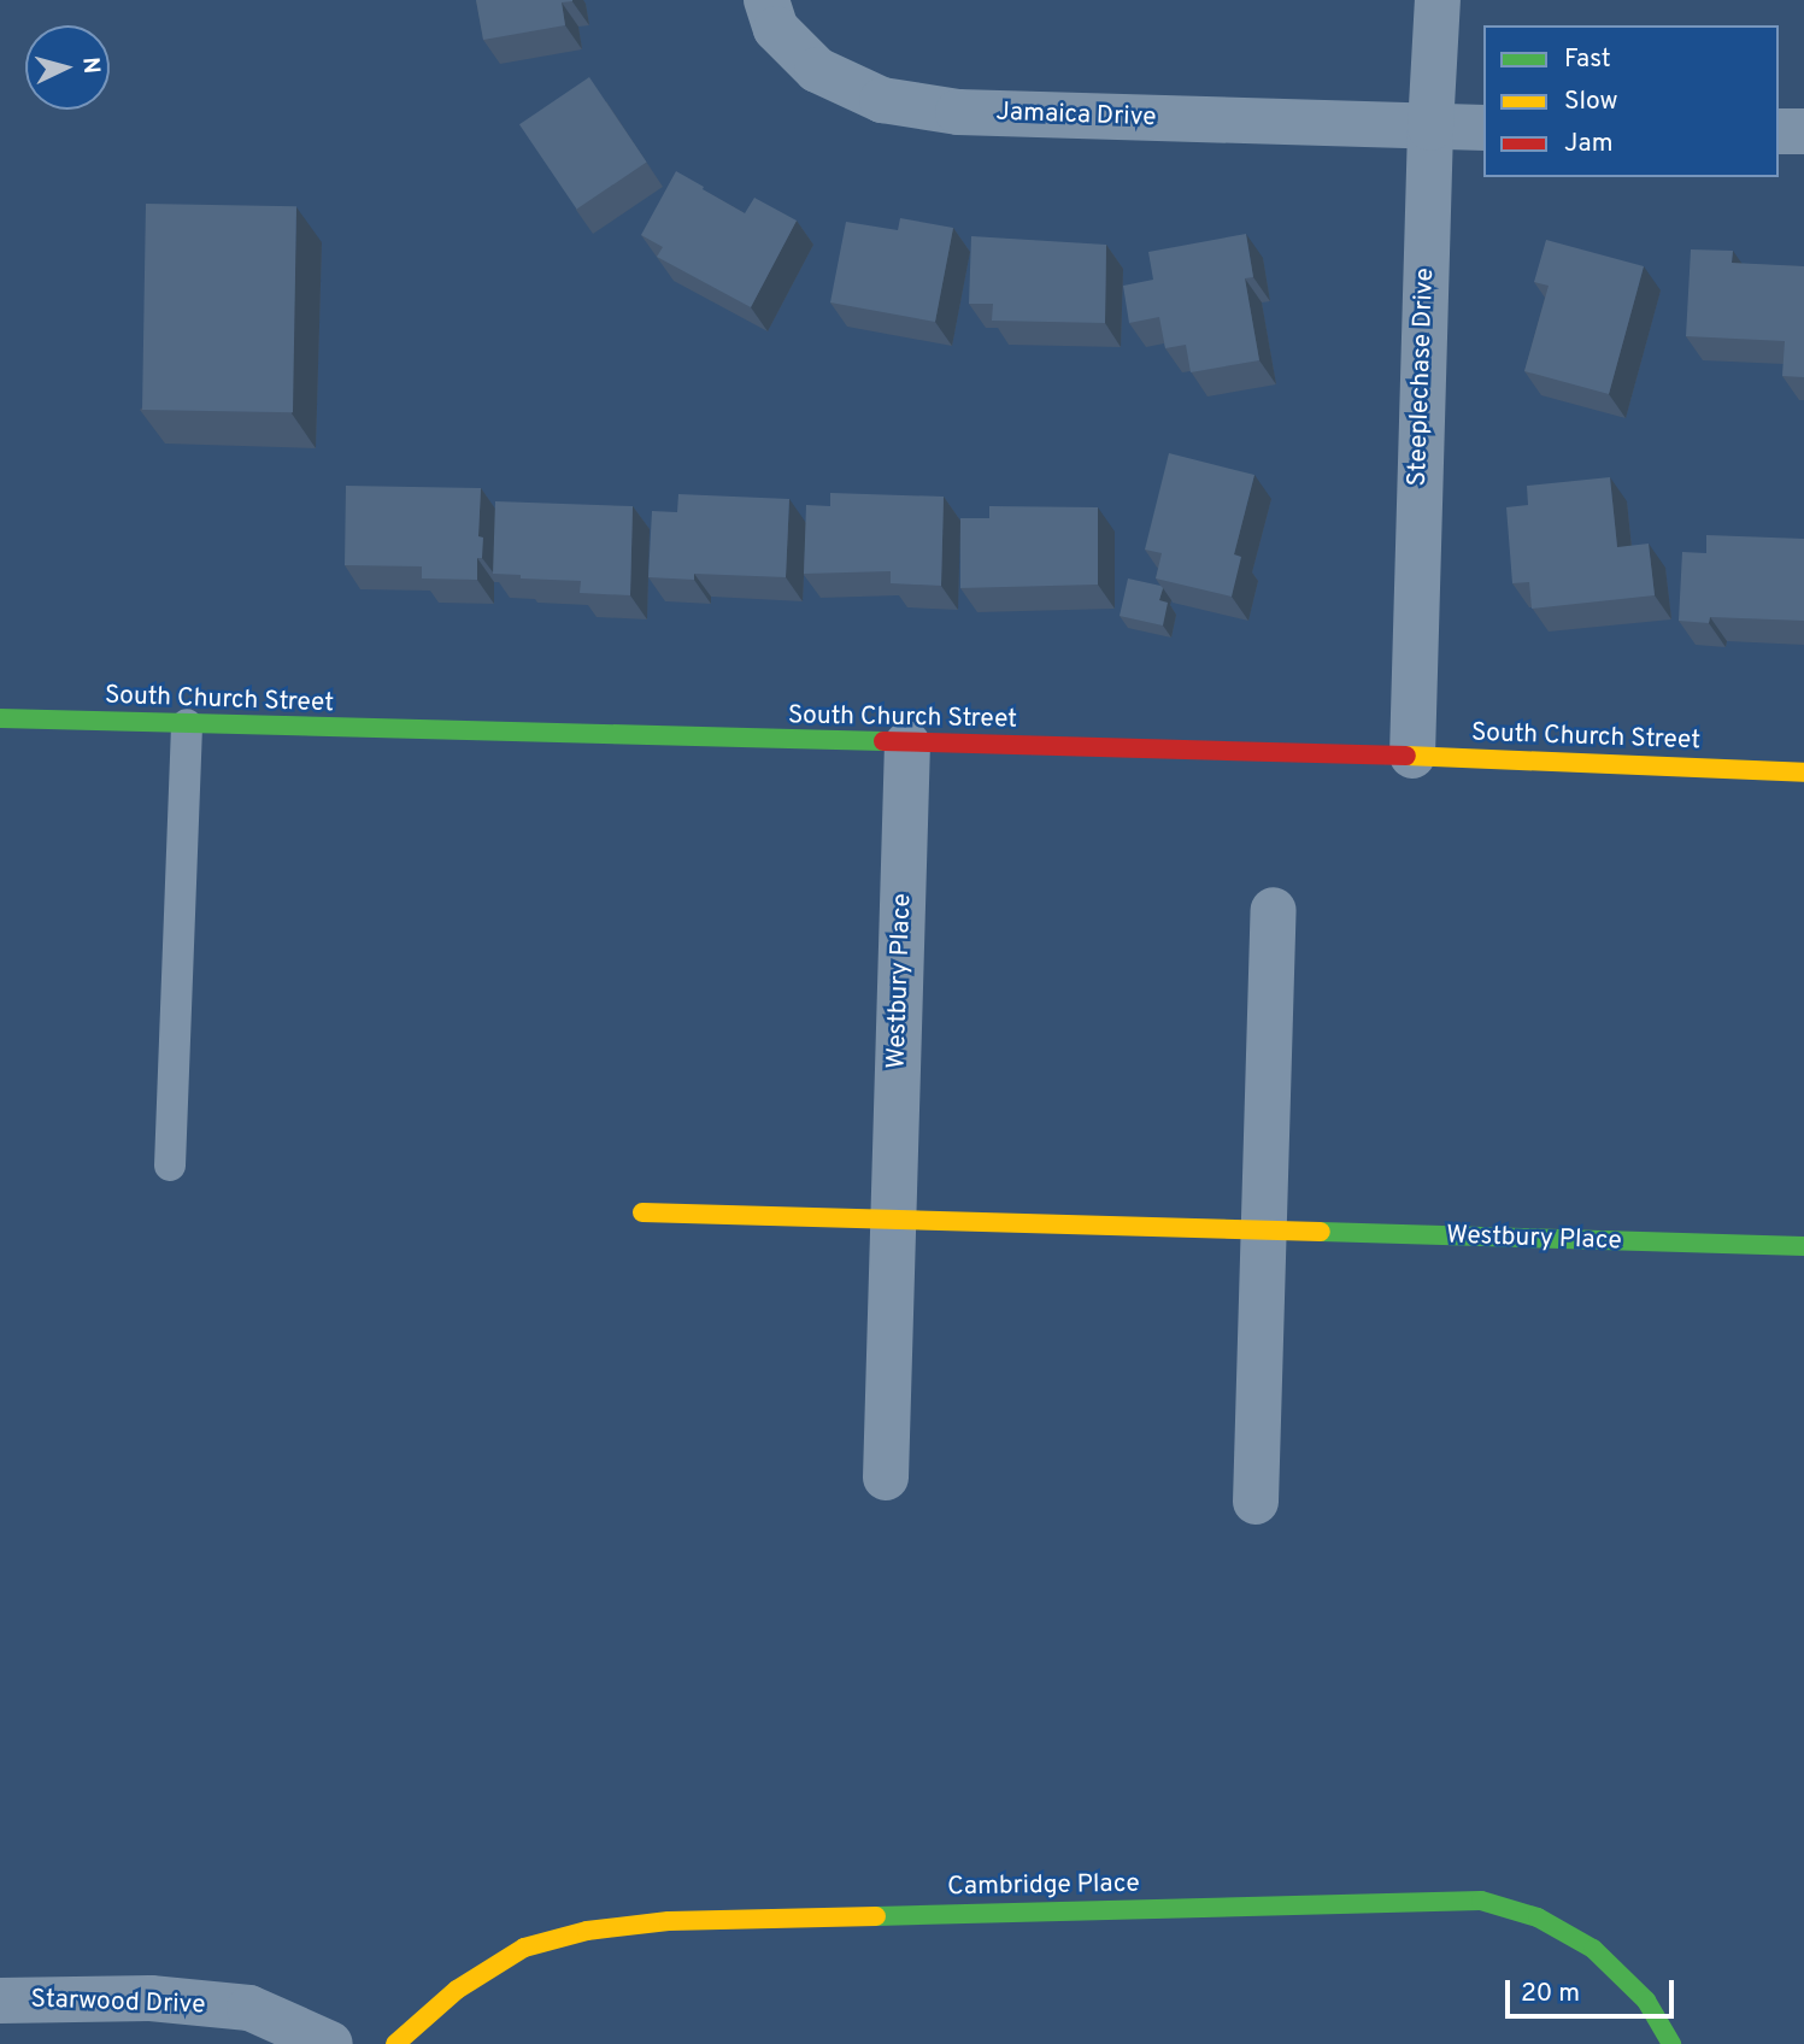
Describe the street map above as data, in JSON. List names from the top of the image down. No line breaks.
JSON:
{"streets":{"street":["Jamaica Drive","Steeplechase Drive","South Church Street","Westbury Place","Cambridge Place","Starwood Drive"]},"crossings":[["Jamaica Drive","Steeplechase Drive"],["Steeplechase Drive","South Church Street"],["South Church Street","Westbury Place"]],"legend":["Fast","Slow","Jam"],"scale_bar":"20 m","north":"right"}
